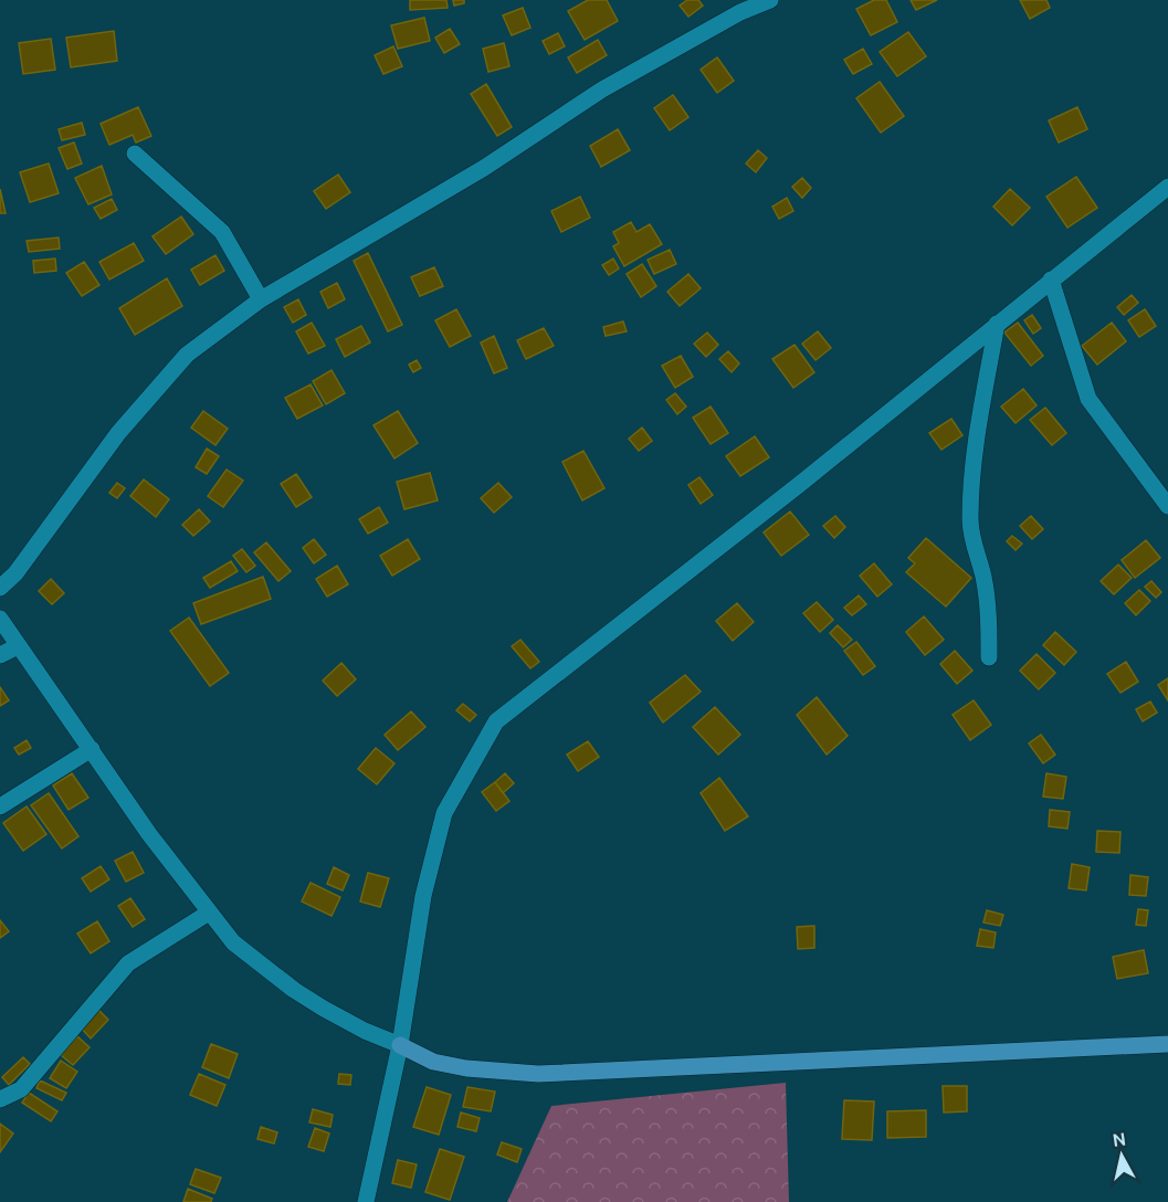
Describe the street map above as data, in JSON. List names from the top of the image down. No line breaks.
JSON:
{"north":"top"}
